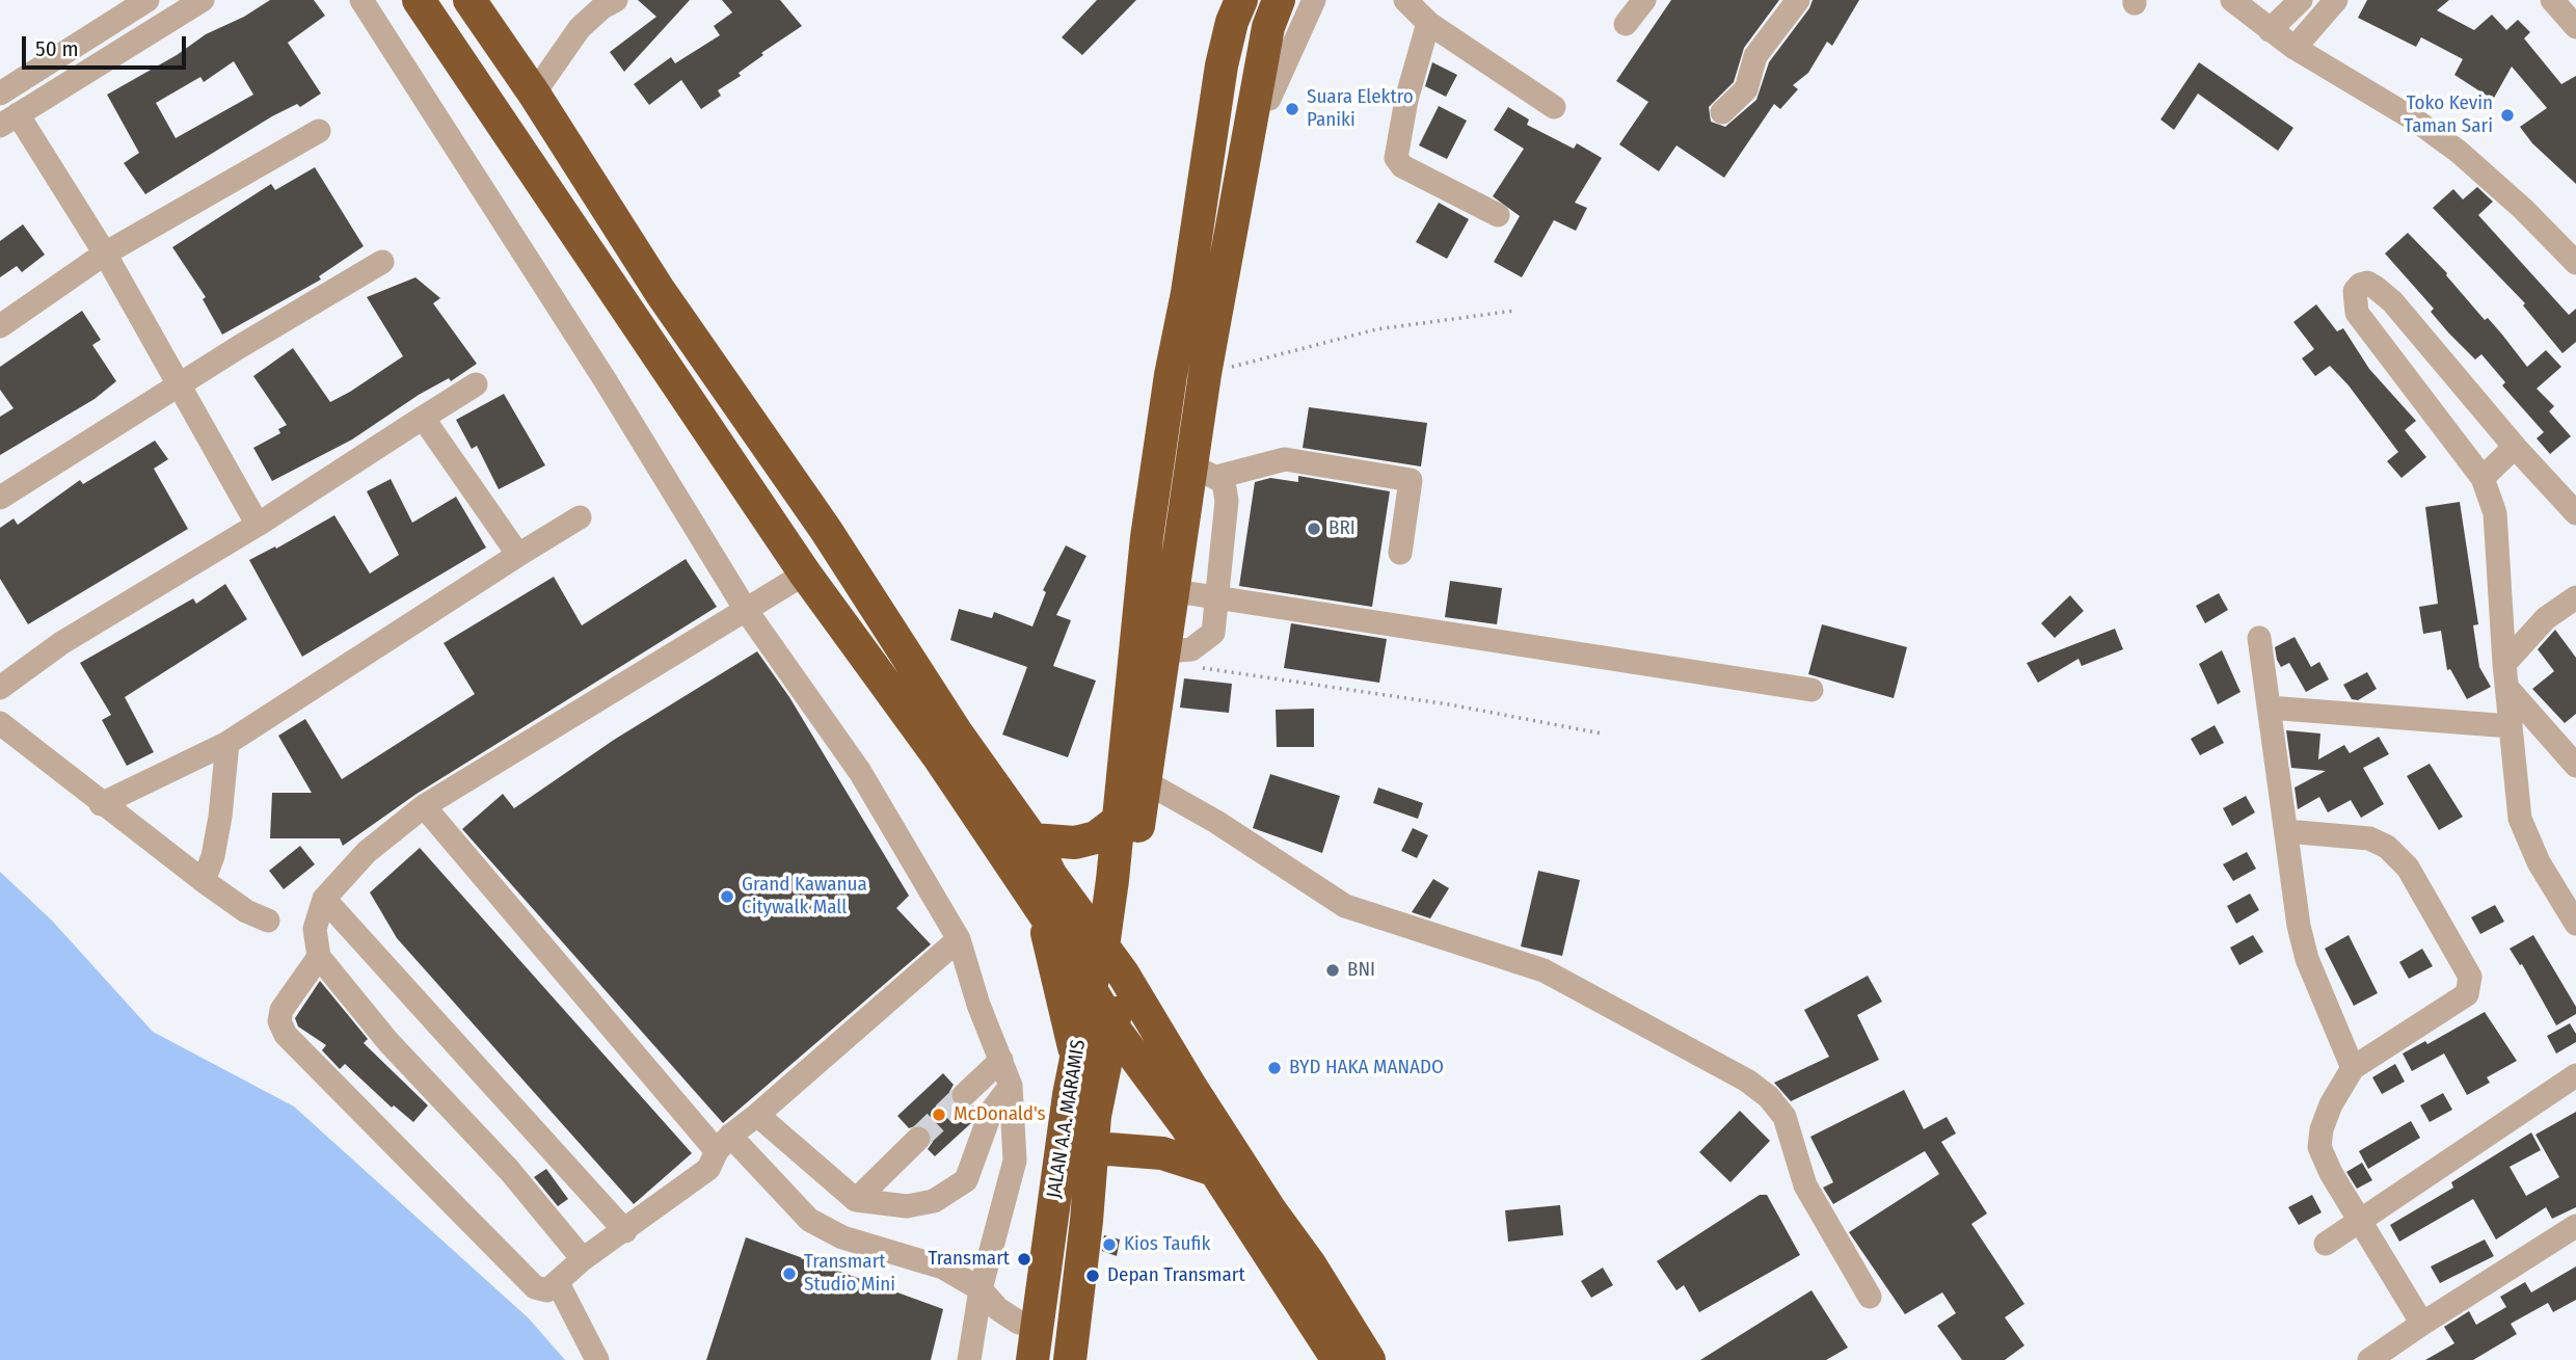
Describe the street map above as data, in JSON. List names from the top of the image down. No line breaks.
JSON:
{"streets":{"highway":["JALAN A.A. MARAMIS"]},"places":["Suara Elektro Paniki","Toko Kevin Taman Sari","BRI","Grand Kawanua Citywalk Mall","BNI","BYD HAKA MANADO","McDonald's","Kios Taufik","Transmart","Transmart Studio Mini","Depan Transmart"],"scale_bar":"50 m"}
